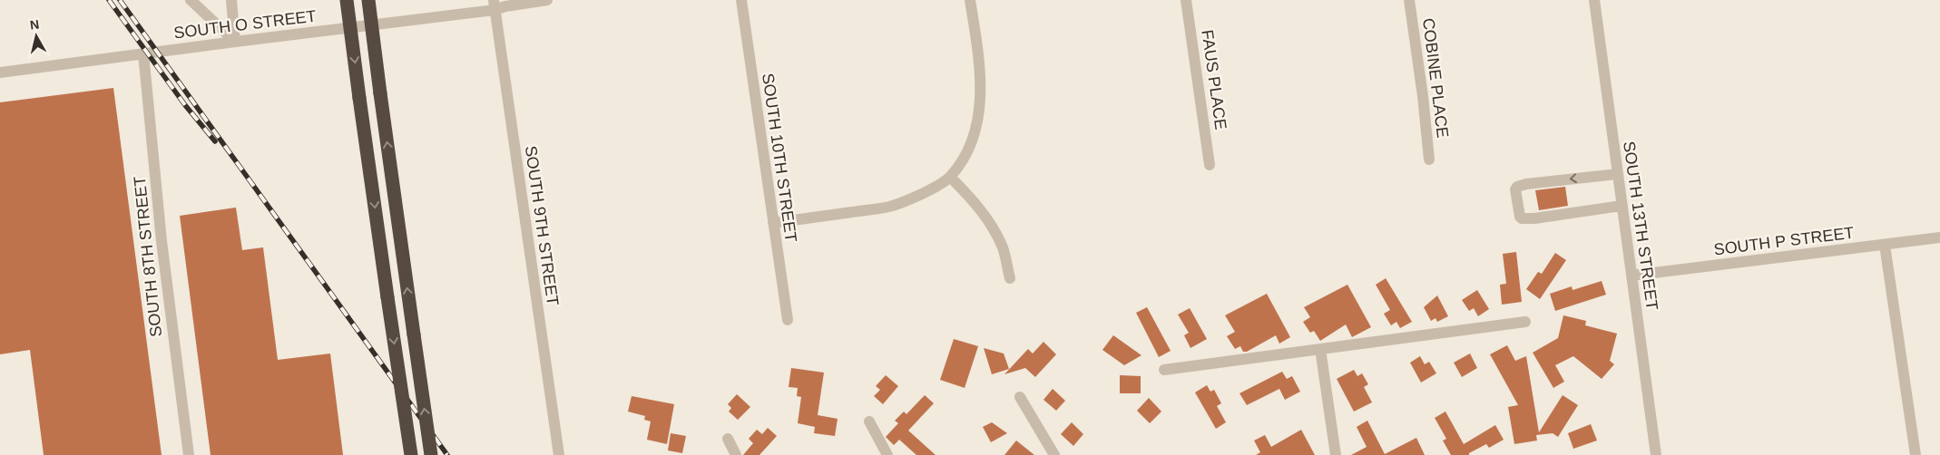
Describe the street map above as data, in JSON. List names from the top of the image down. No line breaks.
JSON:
{"streets":{"street":["SOUTH O STREET","COBINE PLACE","FAUS PLACE","SOUTH 10TH STREET","SOUTH 9TH STREET","SOUTH 13TH STREET","SOUTH P STREET","SOUTH 8TH STREET"]},"crossings":[["SOUTH O STREET","SOUTH 9TH STREET"],["SOUTH O STREET","SOUTH 8TH STREET"],["SOUTH 13TH STREET","SOUTH P STREET"]],"north":"top"}
